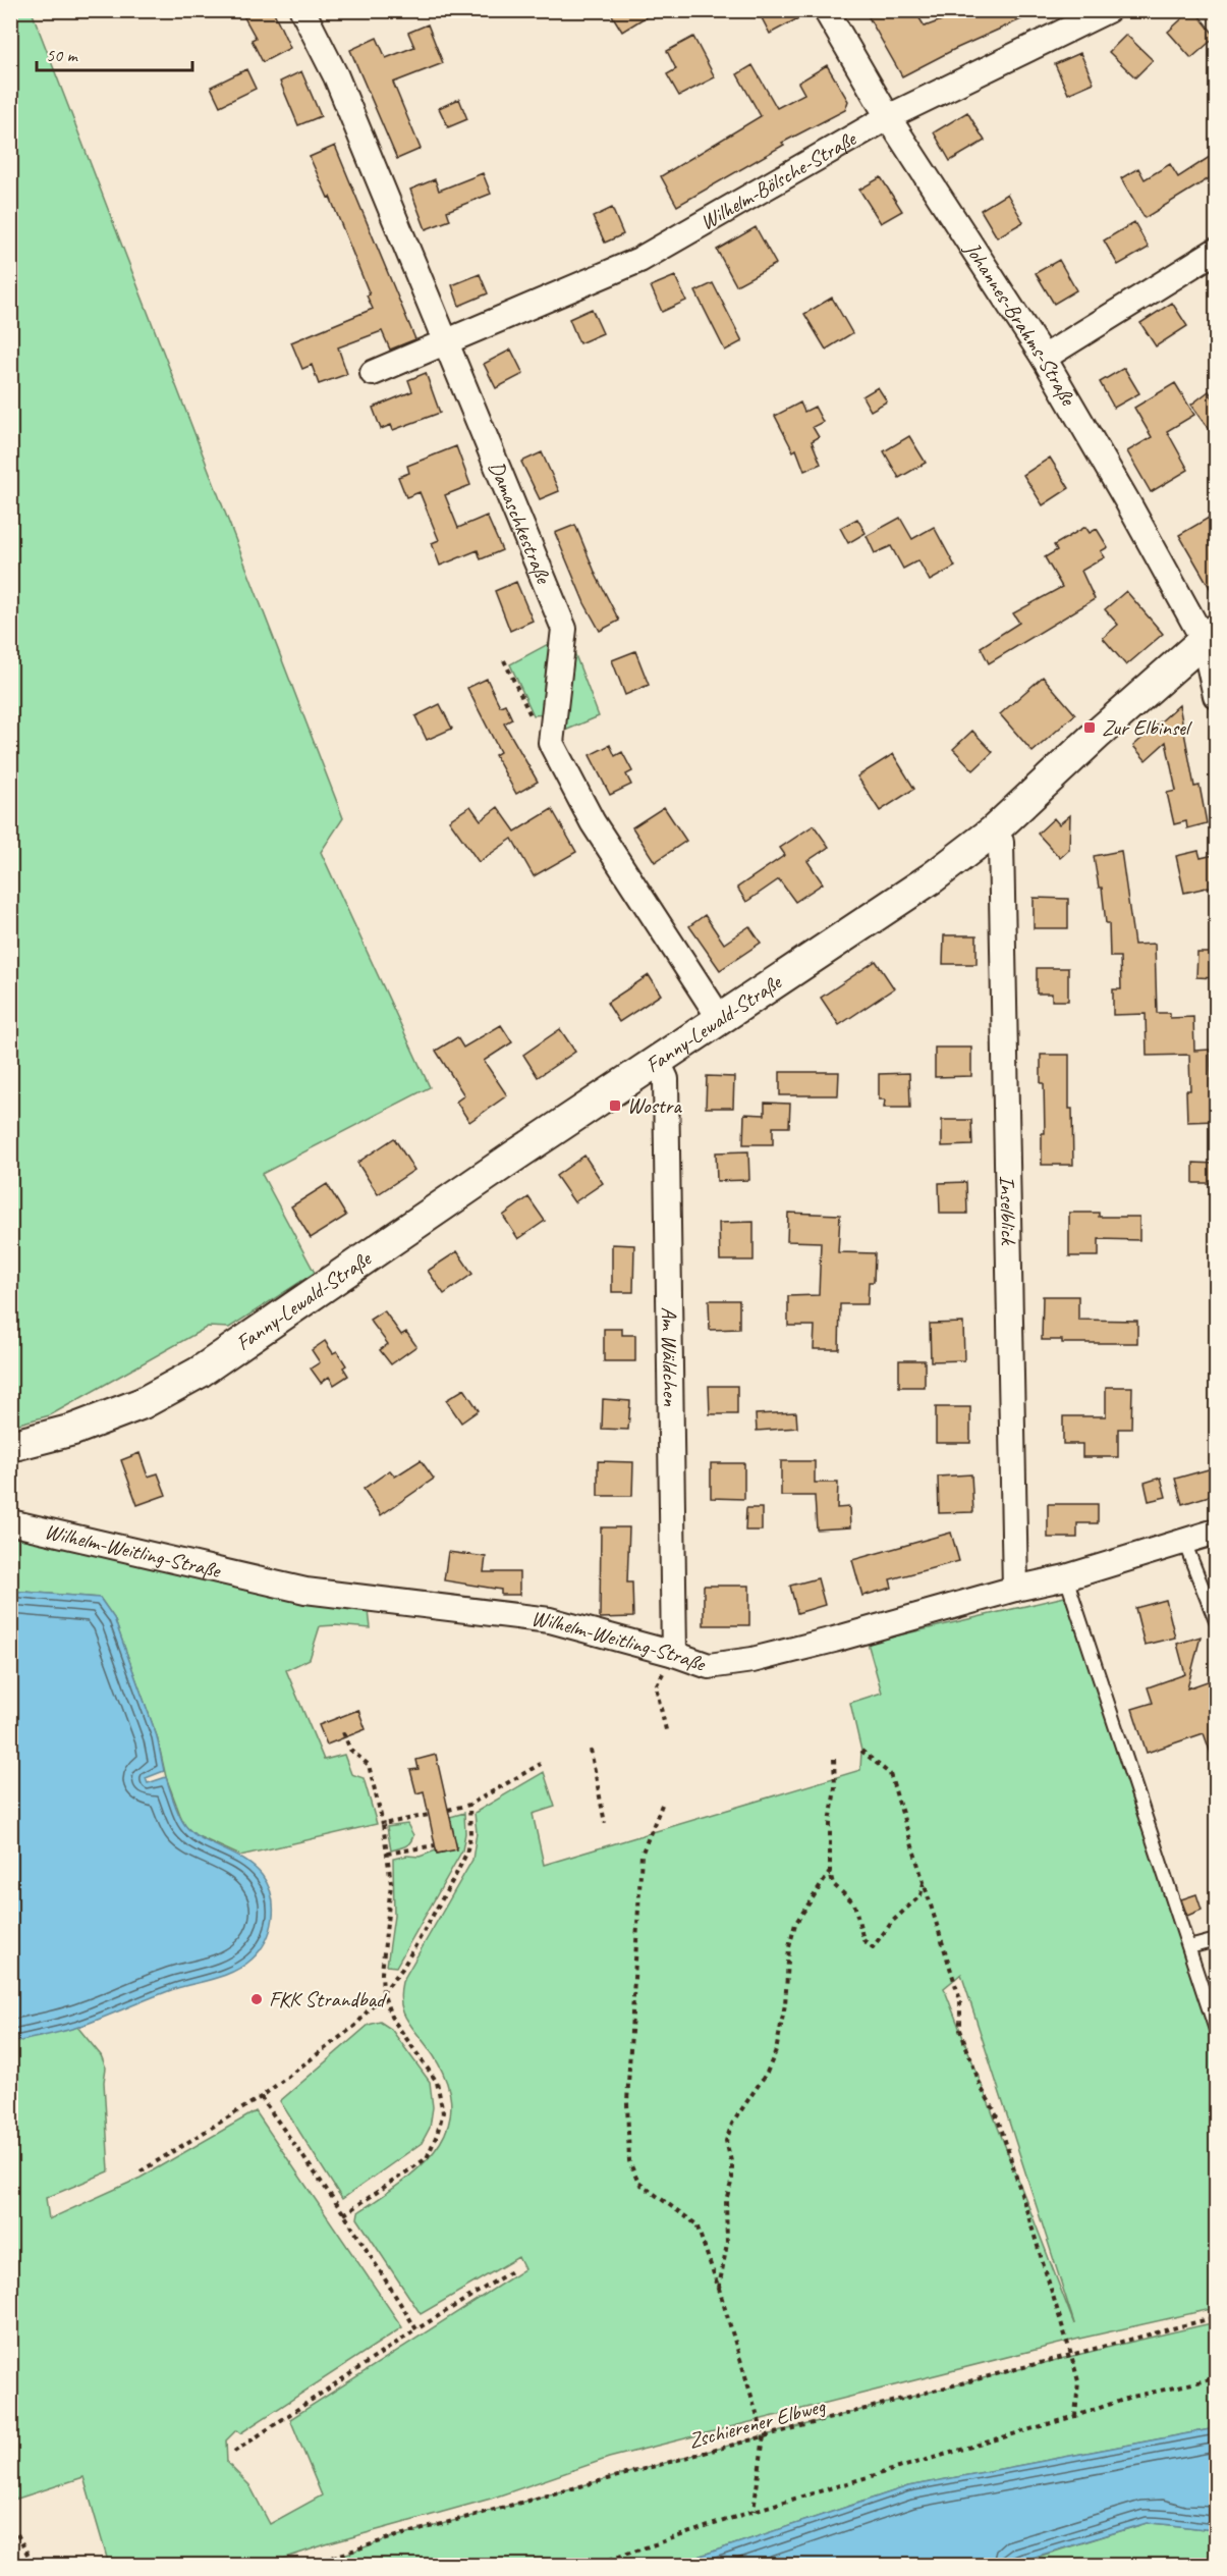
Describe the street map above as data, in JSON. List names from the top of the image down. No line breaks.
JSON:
{"streets":{"street":["Wilhelm-Bölsche-Straße","Johannes-Brahms-Straße","Damaschkestraße","Fanny-Lewald-Straße","Inselblick","Am Wäldchen","Wilhelm-Weitling-Straße"],"path":["Zschierener Elbweg"]},"crossings":[["Wilhelm-Bölsche-Straße","Johannes-Brahms-Straße"],["Wilhelm-Bölsche-Straße","Damaschkestraße"],["Johannes-Brahms-Straße","Fanny-Lewald-Straße"],["Damaschkestraße","Fanny-Lewald-Straße"],["Fanny-Lewald-Straße","Inselblick"],["Fanny-Lewald-Straße","Am Wäldchen"],["Inselblick","Wilhelm-Weitling-Straße"],["Am Wäldchen","Wilhelm-Weitling-Straße"]],"places":{"transit":["Zur Elbinsel","Wostra"],"other":["FKK Strandbad"]},"scale_bar":"50 m"}
